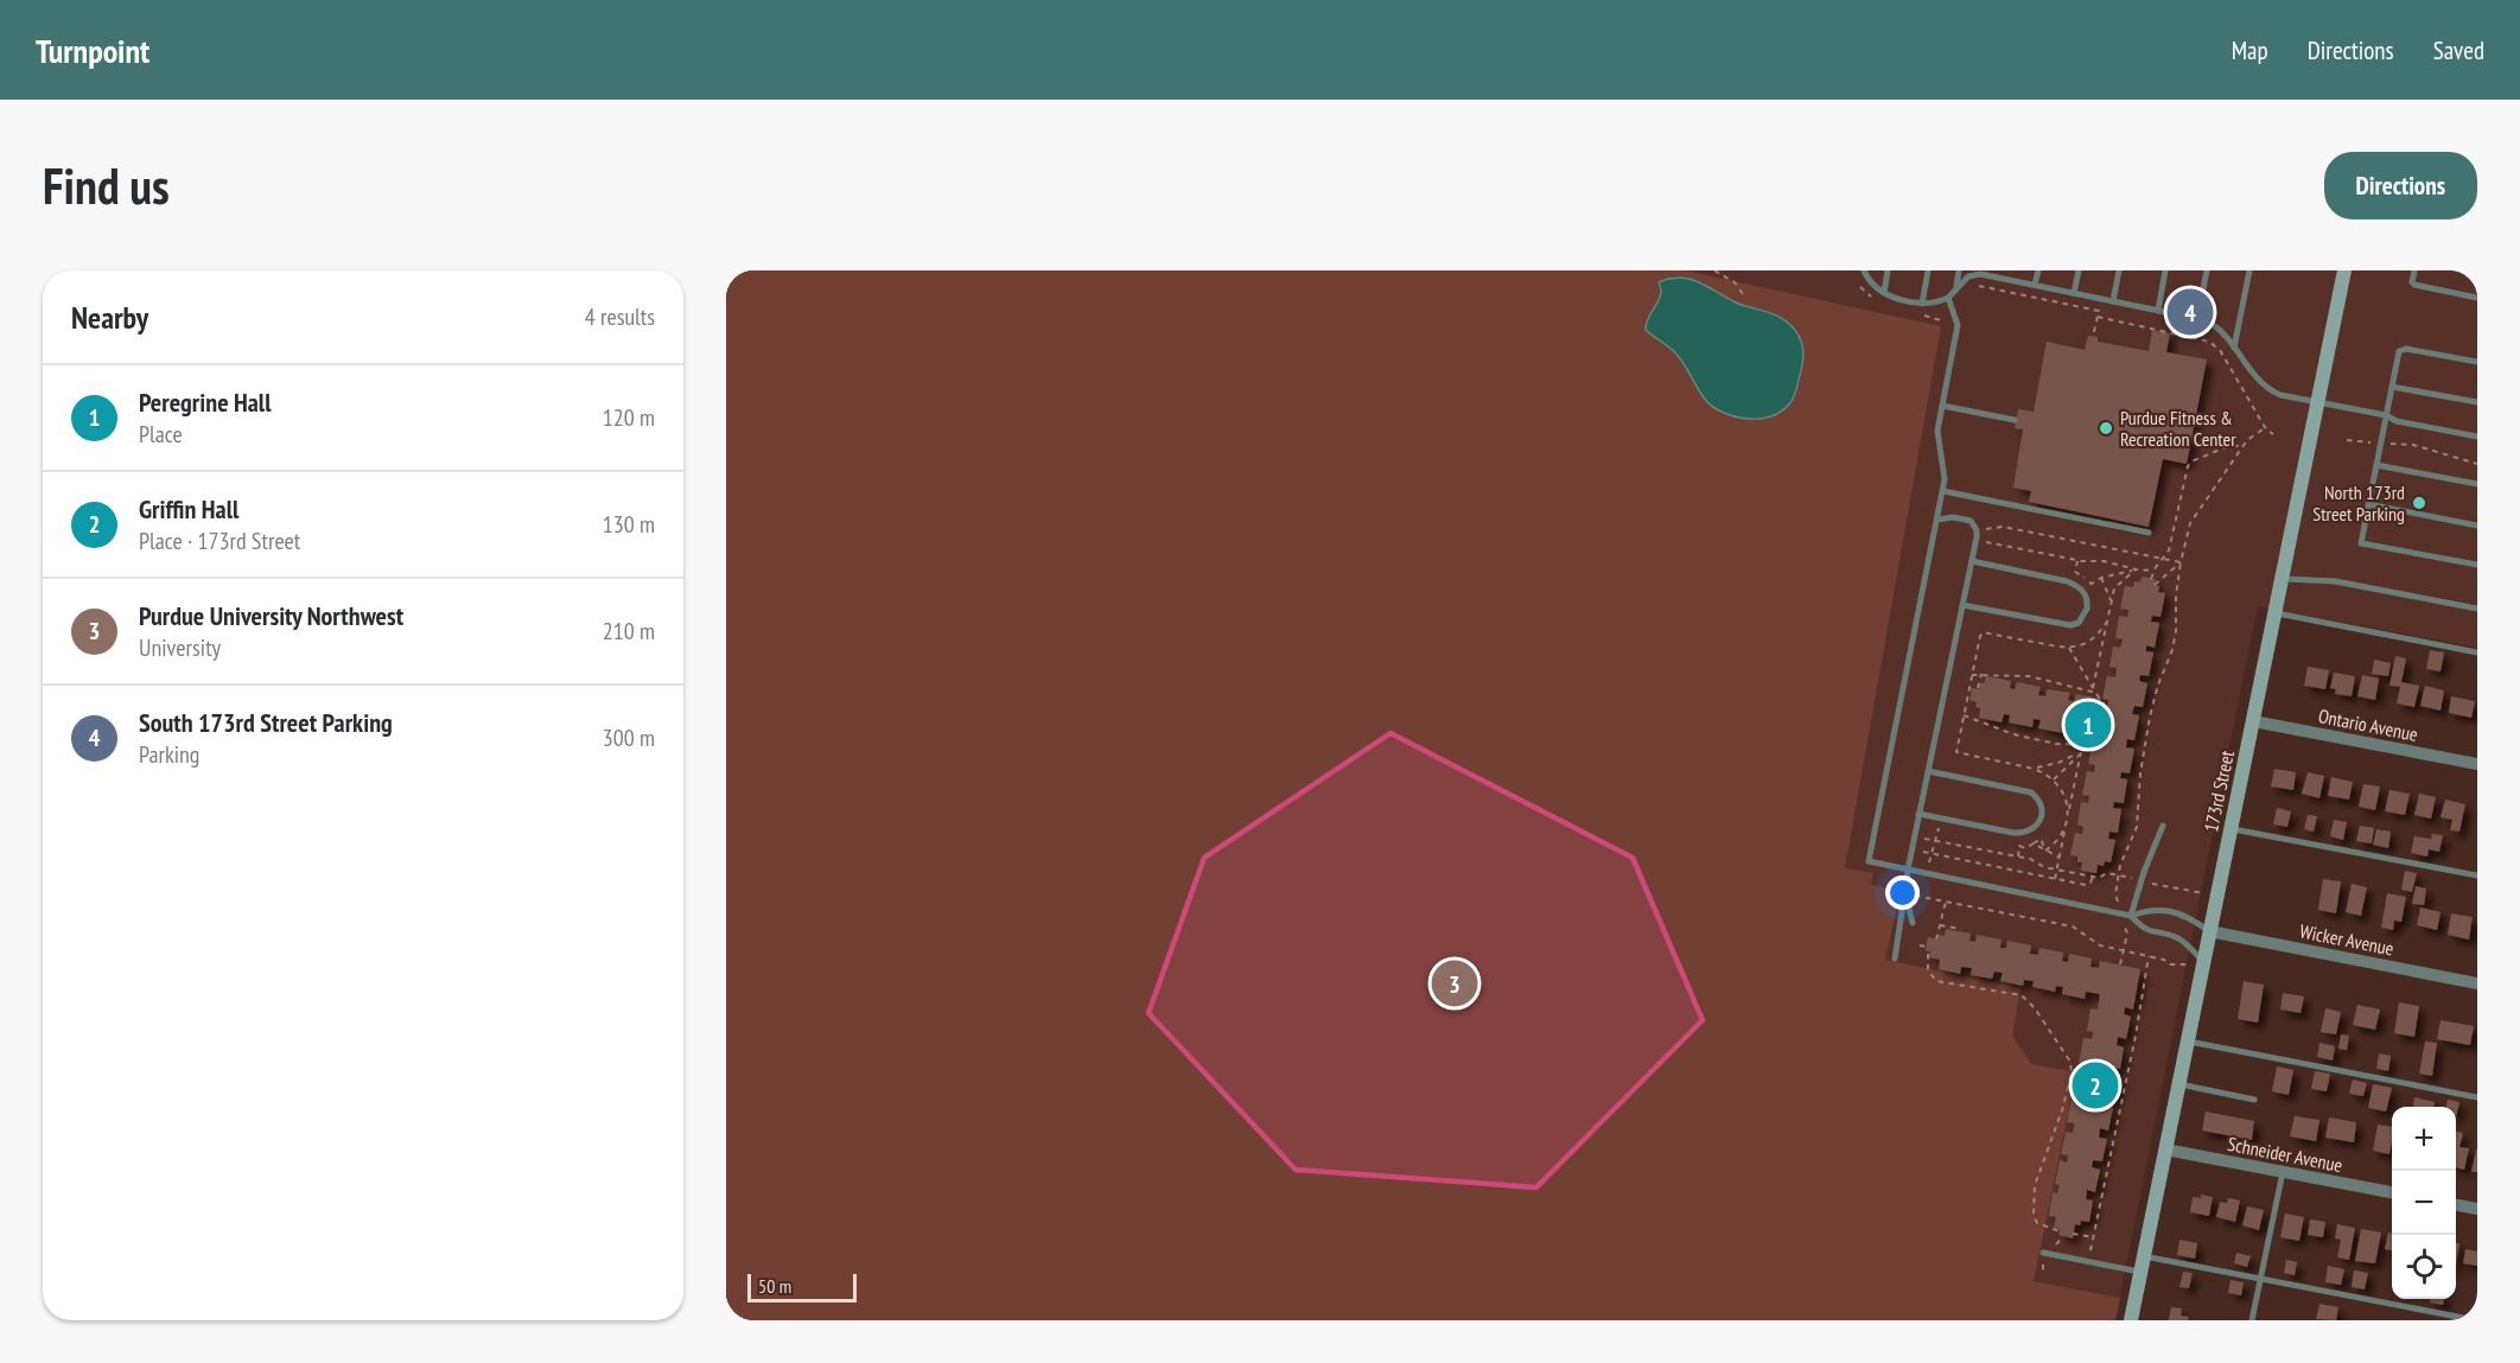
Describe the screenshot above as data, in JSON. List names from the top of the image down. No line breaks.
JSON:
{"streets":{"street":["Ontario Avenue","173rd Street","Wicker Avenue","Schneider Avenue"]},"crossings":[["Ontario Avenue","173rd Street"],["173rd Street","Wicker Avenue"],["173rd Street","Schneider Avenue"]],"places":["Purdue Fitness & Recreation Center","North 173rd Street Parking"],"scale_bar":"50 m","page":{"header":"Turnpoint","nav":["Map","Directions","Saved"],"buttons":"Directions","title":"Find us","heading":["Nearby","4 results"],"pins":["4","1","3","2"],"list":[{"mark":"1","name":"Peregrine Hall","note":"Place","value":"120 m"},{"mark":"2","name":"Griffin Hall","note":"Place · 173rd Street","value":"130 m"},{"mark":"3","name":"Purdue University Northwest","note":"University","value":"210 m"},{"mark":"4","name":"South 173rd Street Parking","note":"Parking","value":"300 m"}],"map_buttons":["+","−"],"scale":"50 m"}}
